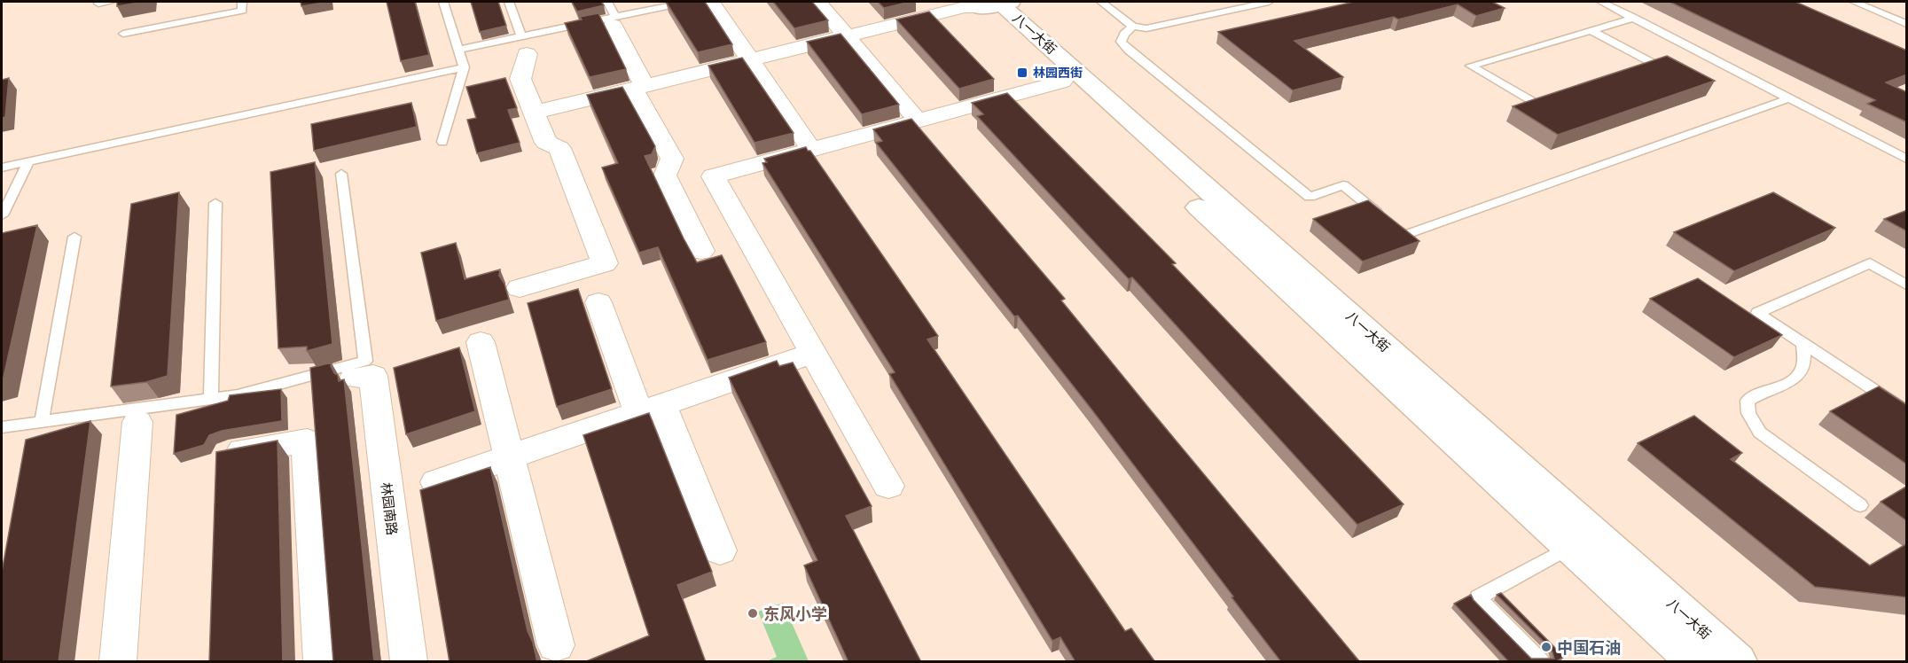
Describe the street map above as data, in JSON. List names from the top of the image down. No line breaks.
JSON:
{"streets":{"main road":["八一大街"],"street":["林园南路"]},"places":{"transit":["林园西街"],"other":["东风小学","中国石油"]}}
